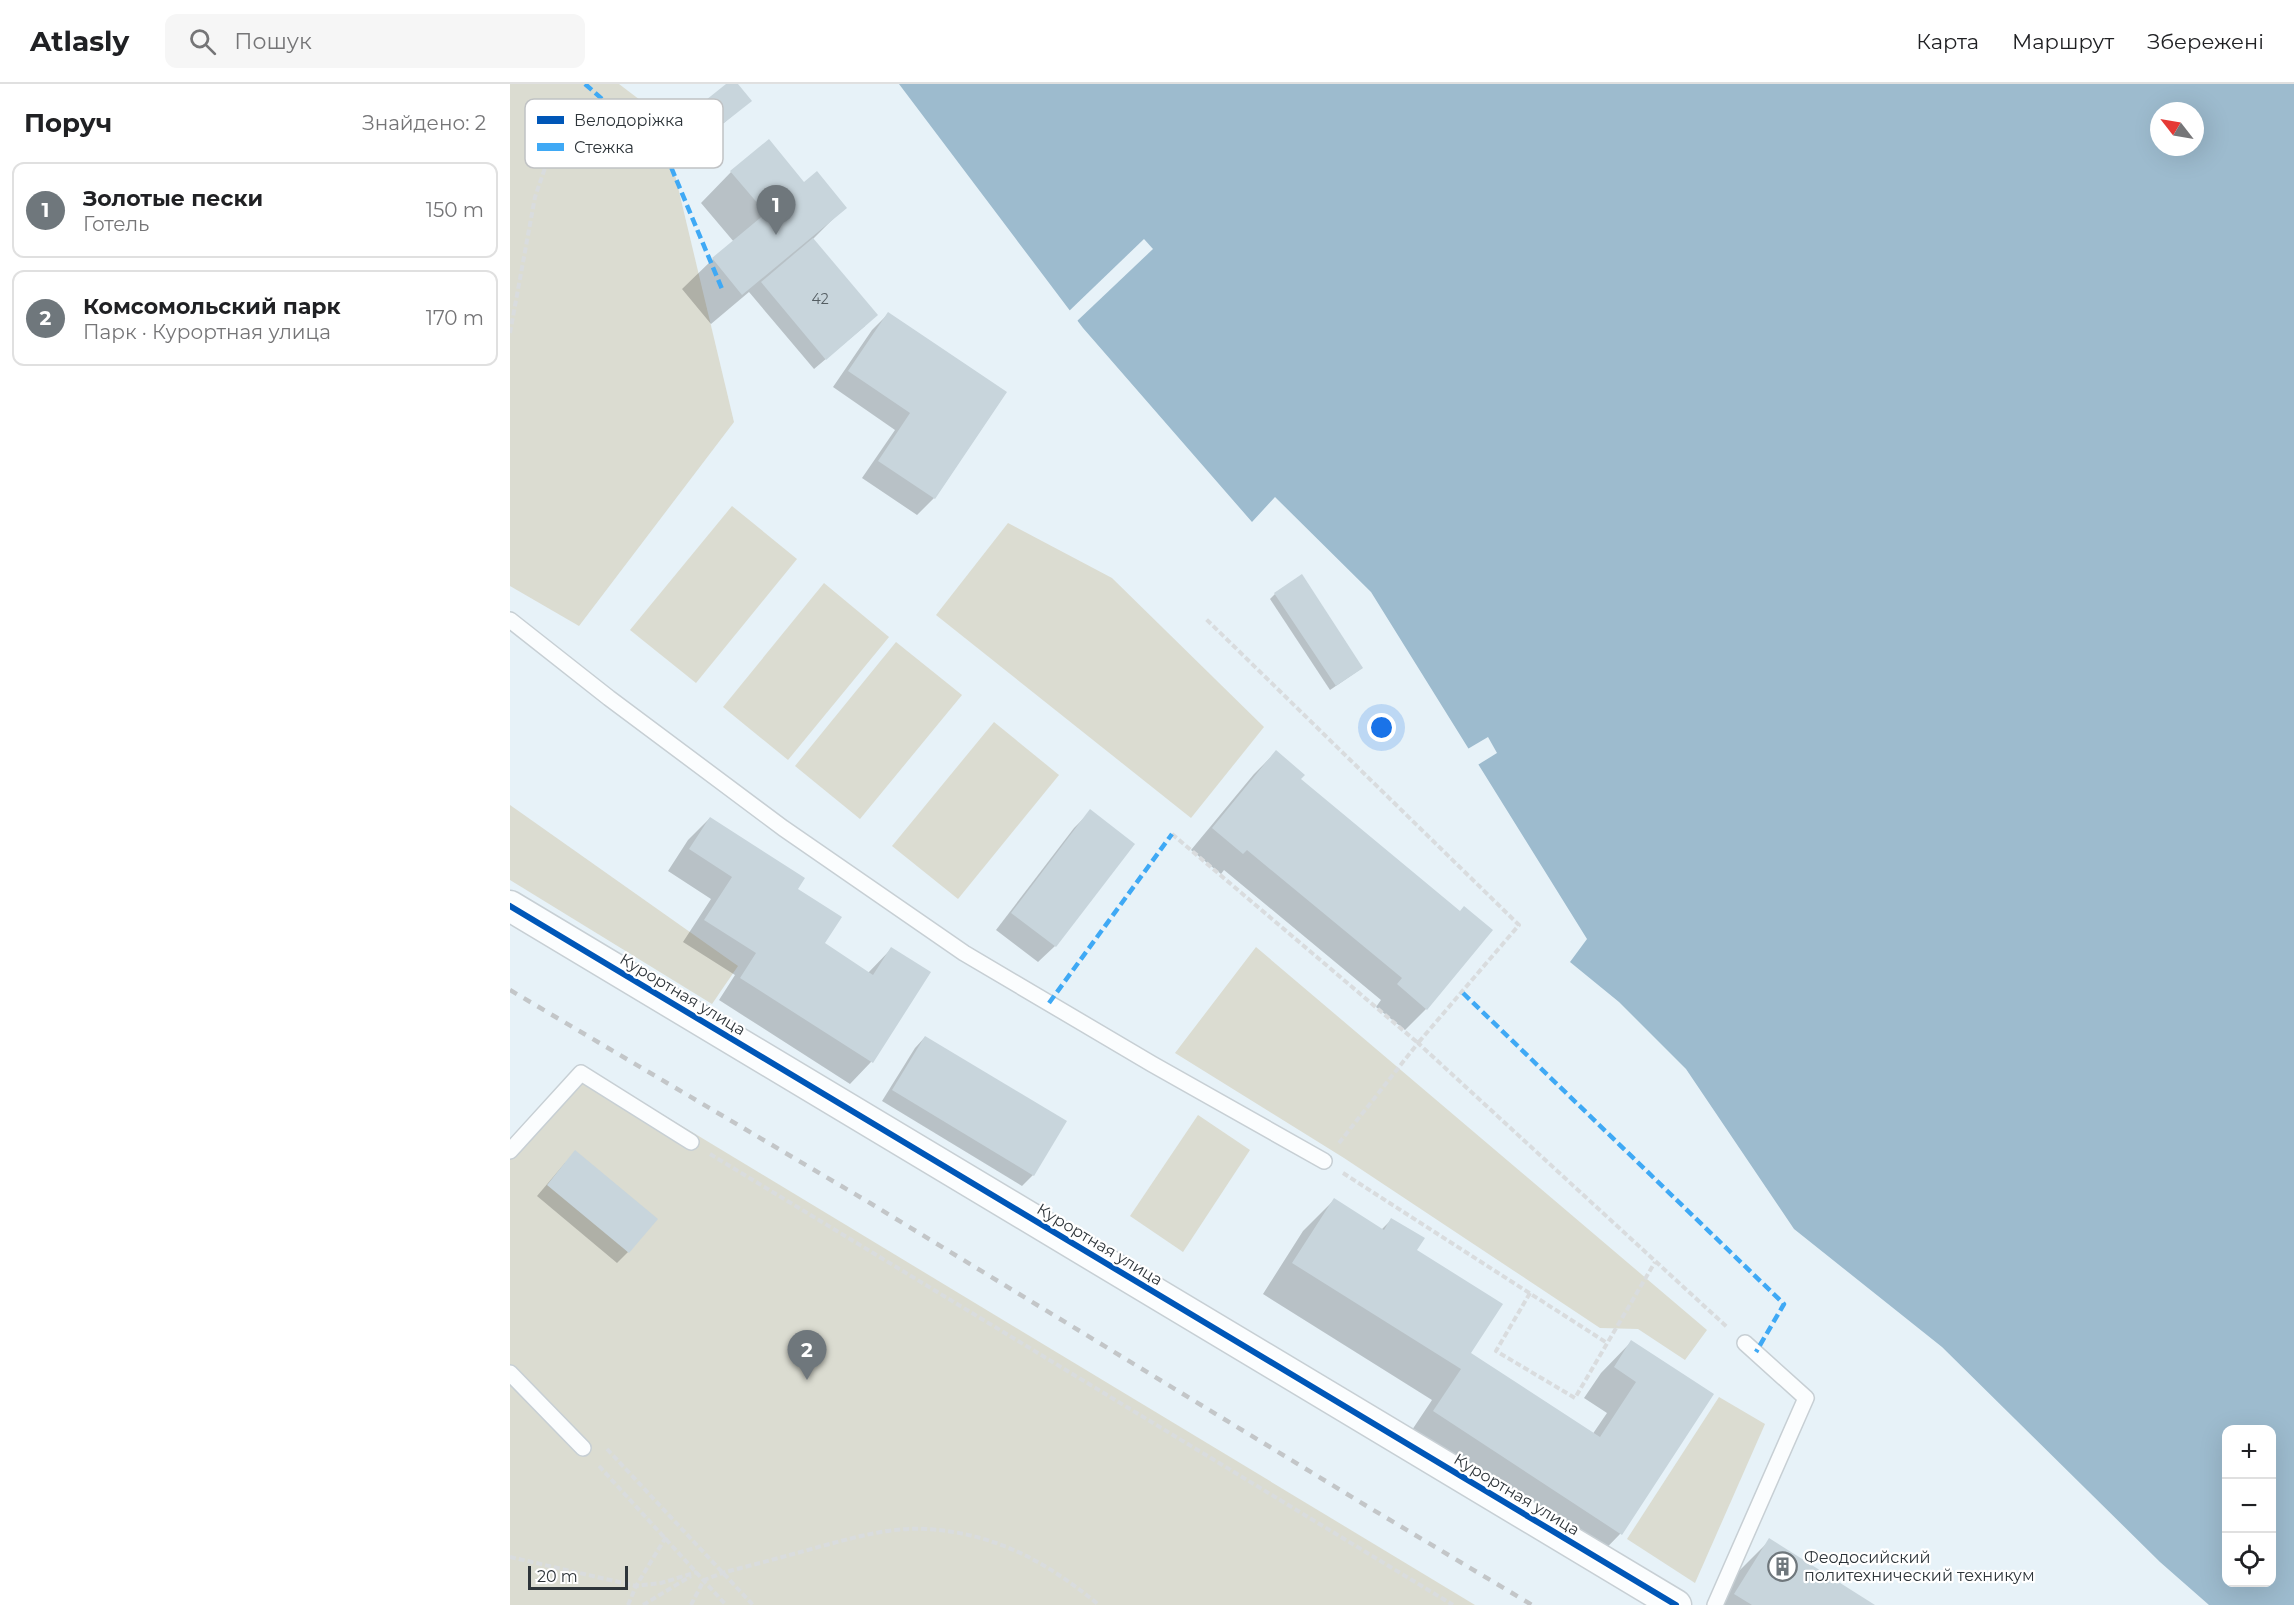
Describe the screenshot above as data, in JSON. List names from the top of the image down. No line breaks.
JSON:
{"streets":{"street":["Курортная улица"]},"places":{"building":["Феодосийский политехнический техникум"]},"house_numbers":["42"],"legend":["Велодоріжка","Стежка"],"scale_bar":"20 m","north":"top left","page":{"header":"Atlasly","search":"Пошук","nav":["Карта","Маршрут","Збережені"],"heading":["Поруч","Знайдено: 2"],"list":[{"mark":"1","name":"Золотые пески","note":"Готель","value":"150 m"},{"mark":"2","name":"Комсомольский парк","note":"Парк · Курортная улица","value":"170 m"}],"pins":["1","2"],"map_buttons":["+","−"],"scale":"20 m"}}
